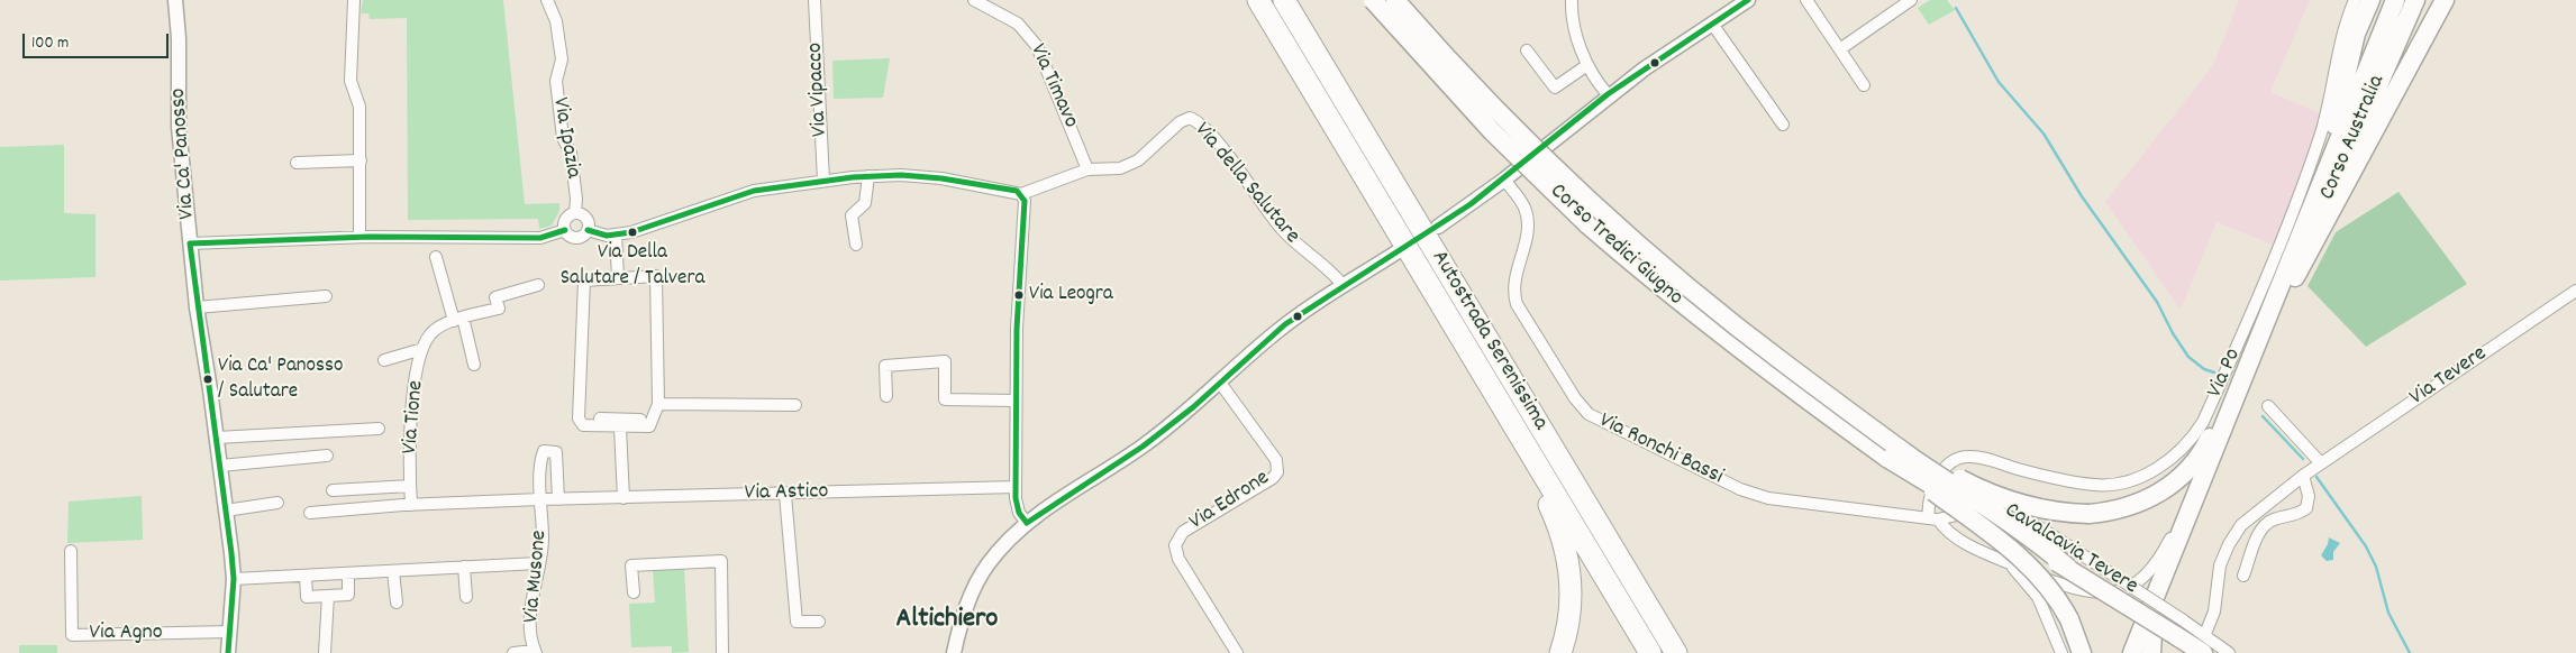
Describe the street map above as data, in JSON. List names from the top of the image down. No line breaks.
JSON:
{"streets":{"highway":["Corso Australia","Corso Tredici Giugno","Autostrada Serenissima","Via Po"],"street":["Via Timavo","Via Vipacco","Via Ipazia","Via Ca' Panosso","Via della Salutare","Via Tevere","Via Tione","Via Ronchi Bassi","Via Astico","Via Edrone","Cavalcavia Tevere","Via Musone","Via Agno"]},"crossings":[["Via Timavo","Via della Salutare"],["Via Vipacco","Via della Salutare"],["Via Ipazia","Via della Salutare"],["Corso Australia","Via Po"],["Via Ca' Panosso","Via della Salutare"],["Via Ca' Panosso","Via Agno"],["Via Po","Via Ronchi Bassi"],["Via Po","Cavalcavia Tevere"],["Via Tevere","Cavalcavia Tevere"],["Via Tione","Via Astico"],["Via Ronchi Bassi","Cavalcavia Tevere"],["Via Astico","Via Musone"]],"districts":["Altichiero"],"places":["Via Della Salutare / Talvera","Via Leogra","Via Ca' Panosso / Salutare"],"scale_bar":"100 m"}
